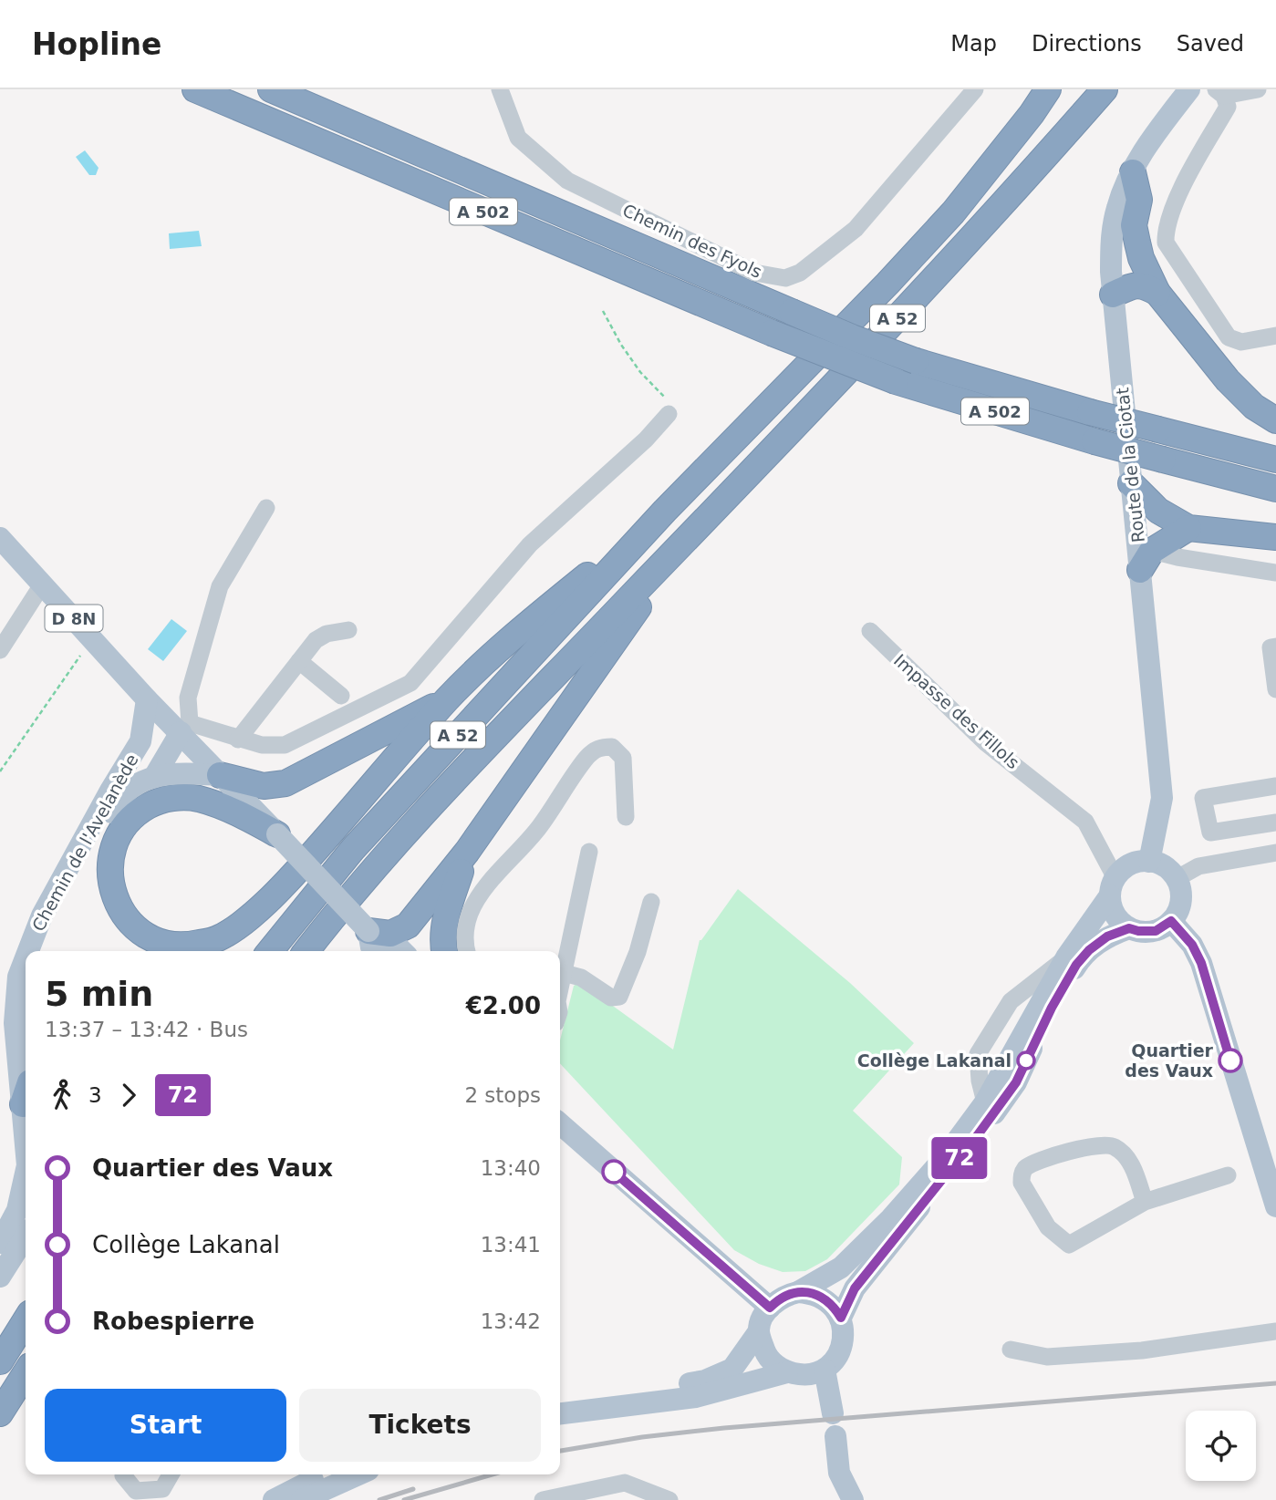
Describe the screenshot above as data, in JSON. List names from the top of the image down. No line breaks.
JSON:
{"streets":{"highway":["A 502","A 52"],"main road":["Route de la Ciotat","D 8N","Chemin de l'Avelanède"],"street":["Chemin des Fyols","Impasse des Fillols"]},"crossings":[["Route de la Ciotat","Impasse des Fillols"],["D 8N","Chemin de l'Avelanède"]],"places":["Collège Lakanal","Quartier des Vaux"],"lines":["bus line 72"],"page":{"header":"Hopline","nav":["Map","Directions","Saved"],"on_map":"72","heading":["5 min","13:37 – 13:42 · Bus","€2.00"],"legs":["3","72","2 stops"],"list":[{"name":"Quartier des Vaux","value":"13:40"},{"name":"Collège Lakanal","value":"13:41"},{"name":"Robespierre","value":"13:42"}],"buttons":["Start","Tickets"]}}
